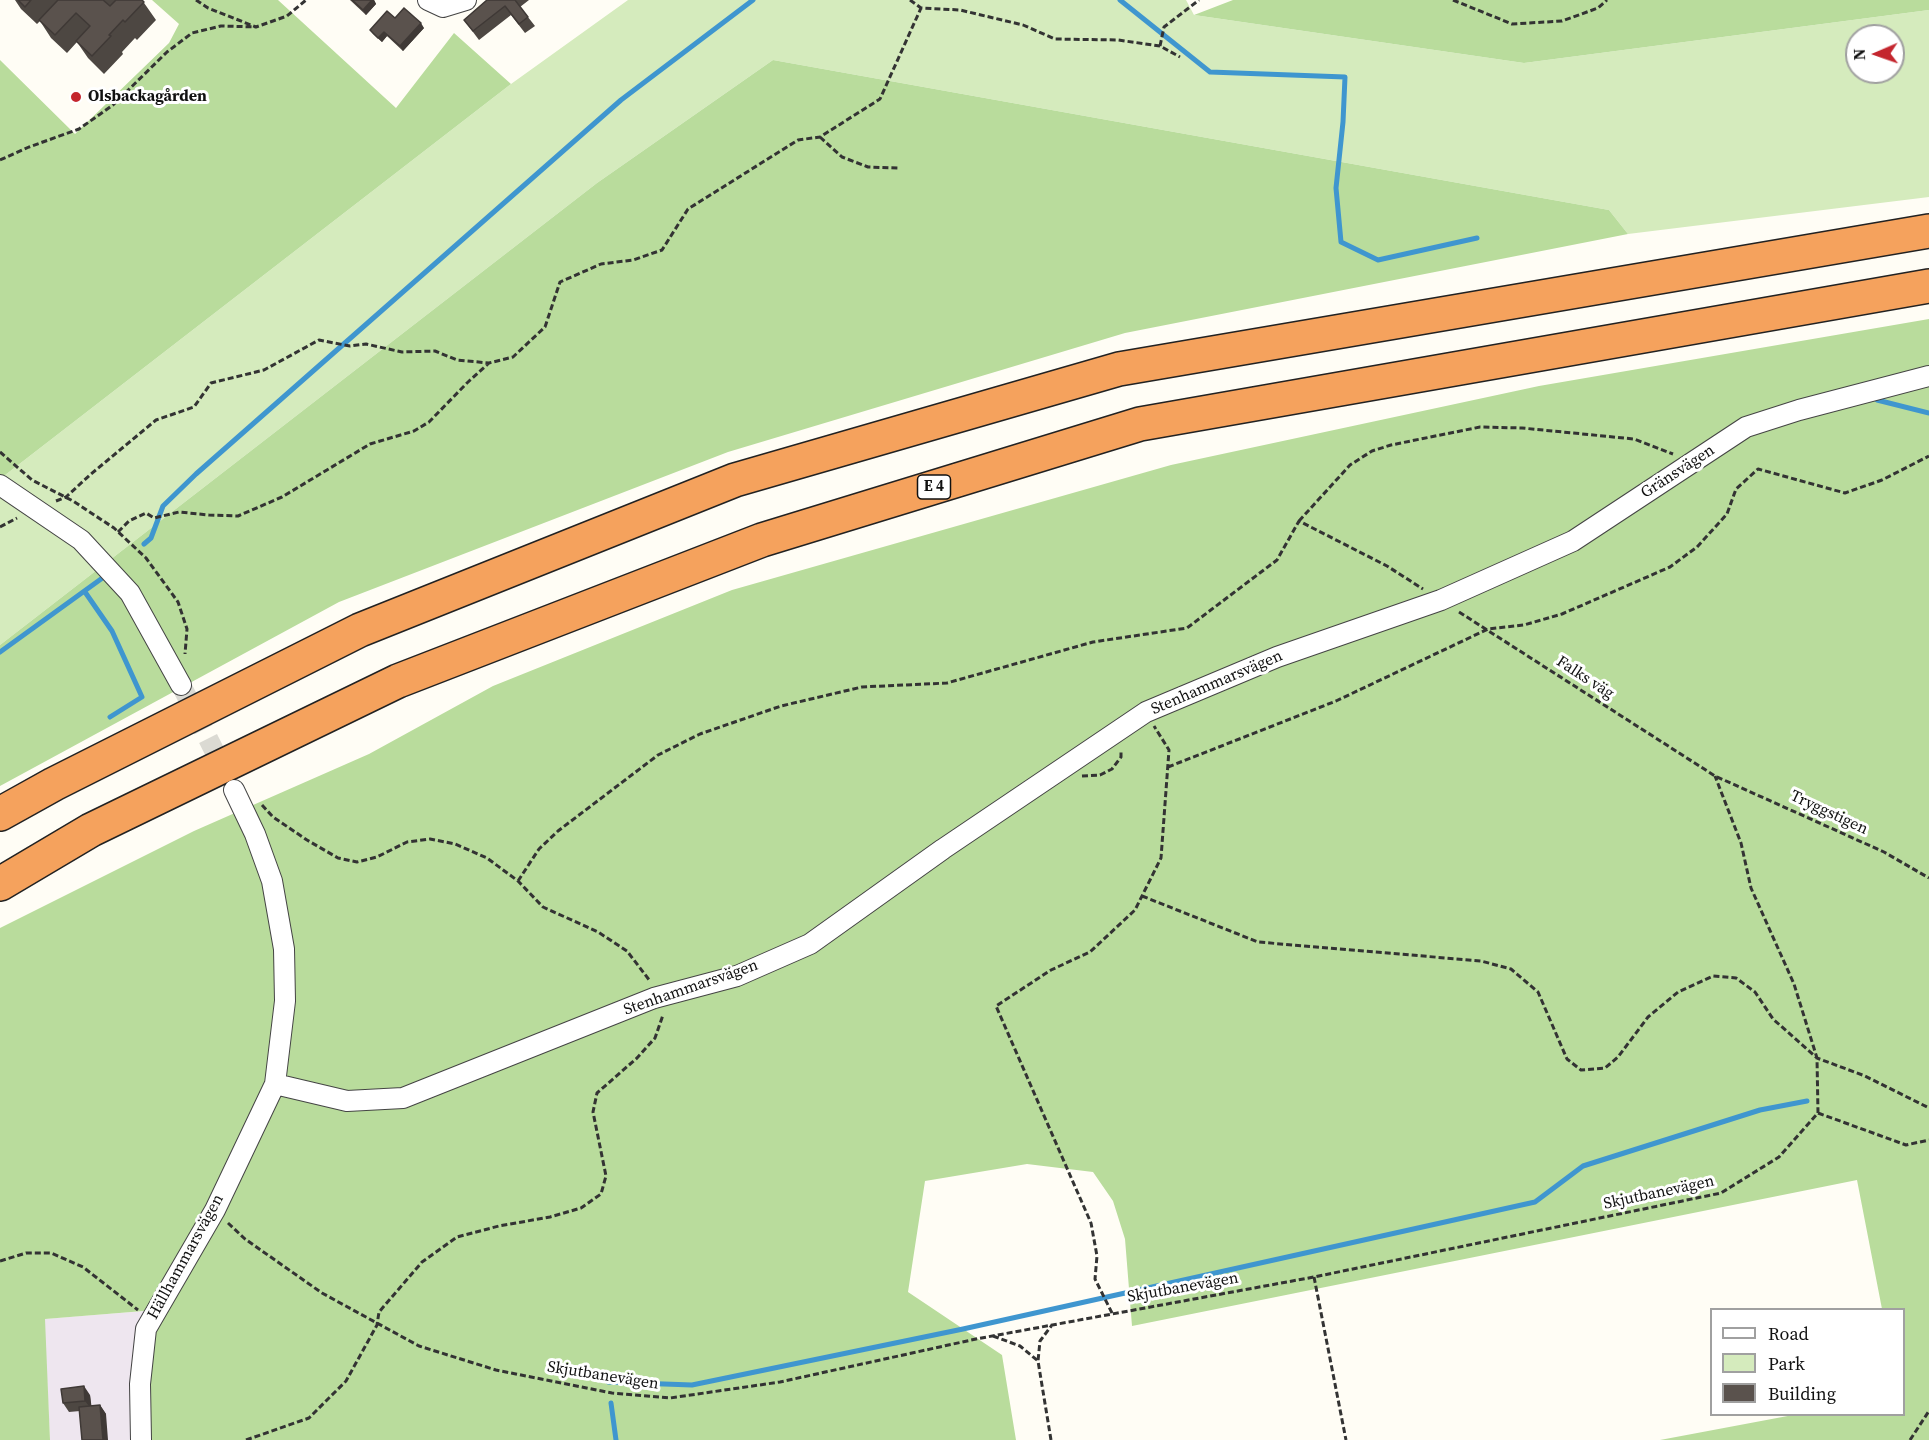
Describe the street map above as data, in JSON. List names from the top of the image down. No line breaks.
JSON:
{"streets":{"highway":["E 4"],"street":["Gränsvägen","Stenhammarsvägen","Hällhammarsvägen"],"path":["Falks väg","Tryggstigen","Skjutbanevägen"]},"crossings":[["Gränsvägen","Falks väg"],["Gränsvägen","Stenhammarsvägen"],["Falks väg","Stenhammarsvägen"],["Falks väg","Tryggstigen"],["Stenhammarsvägen","Hällhammarsvägen"],["Skjutbanevägen","Hällhammarsvägen"]],"places":["Olsbackagården"],"legend":["Road","Park","Building"],"north":"left"}
